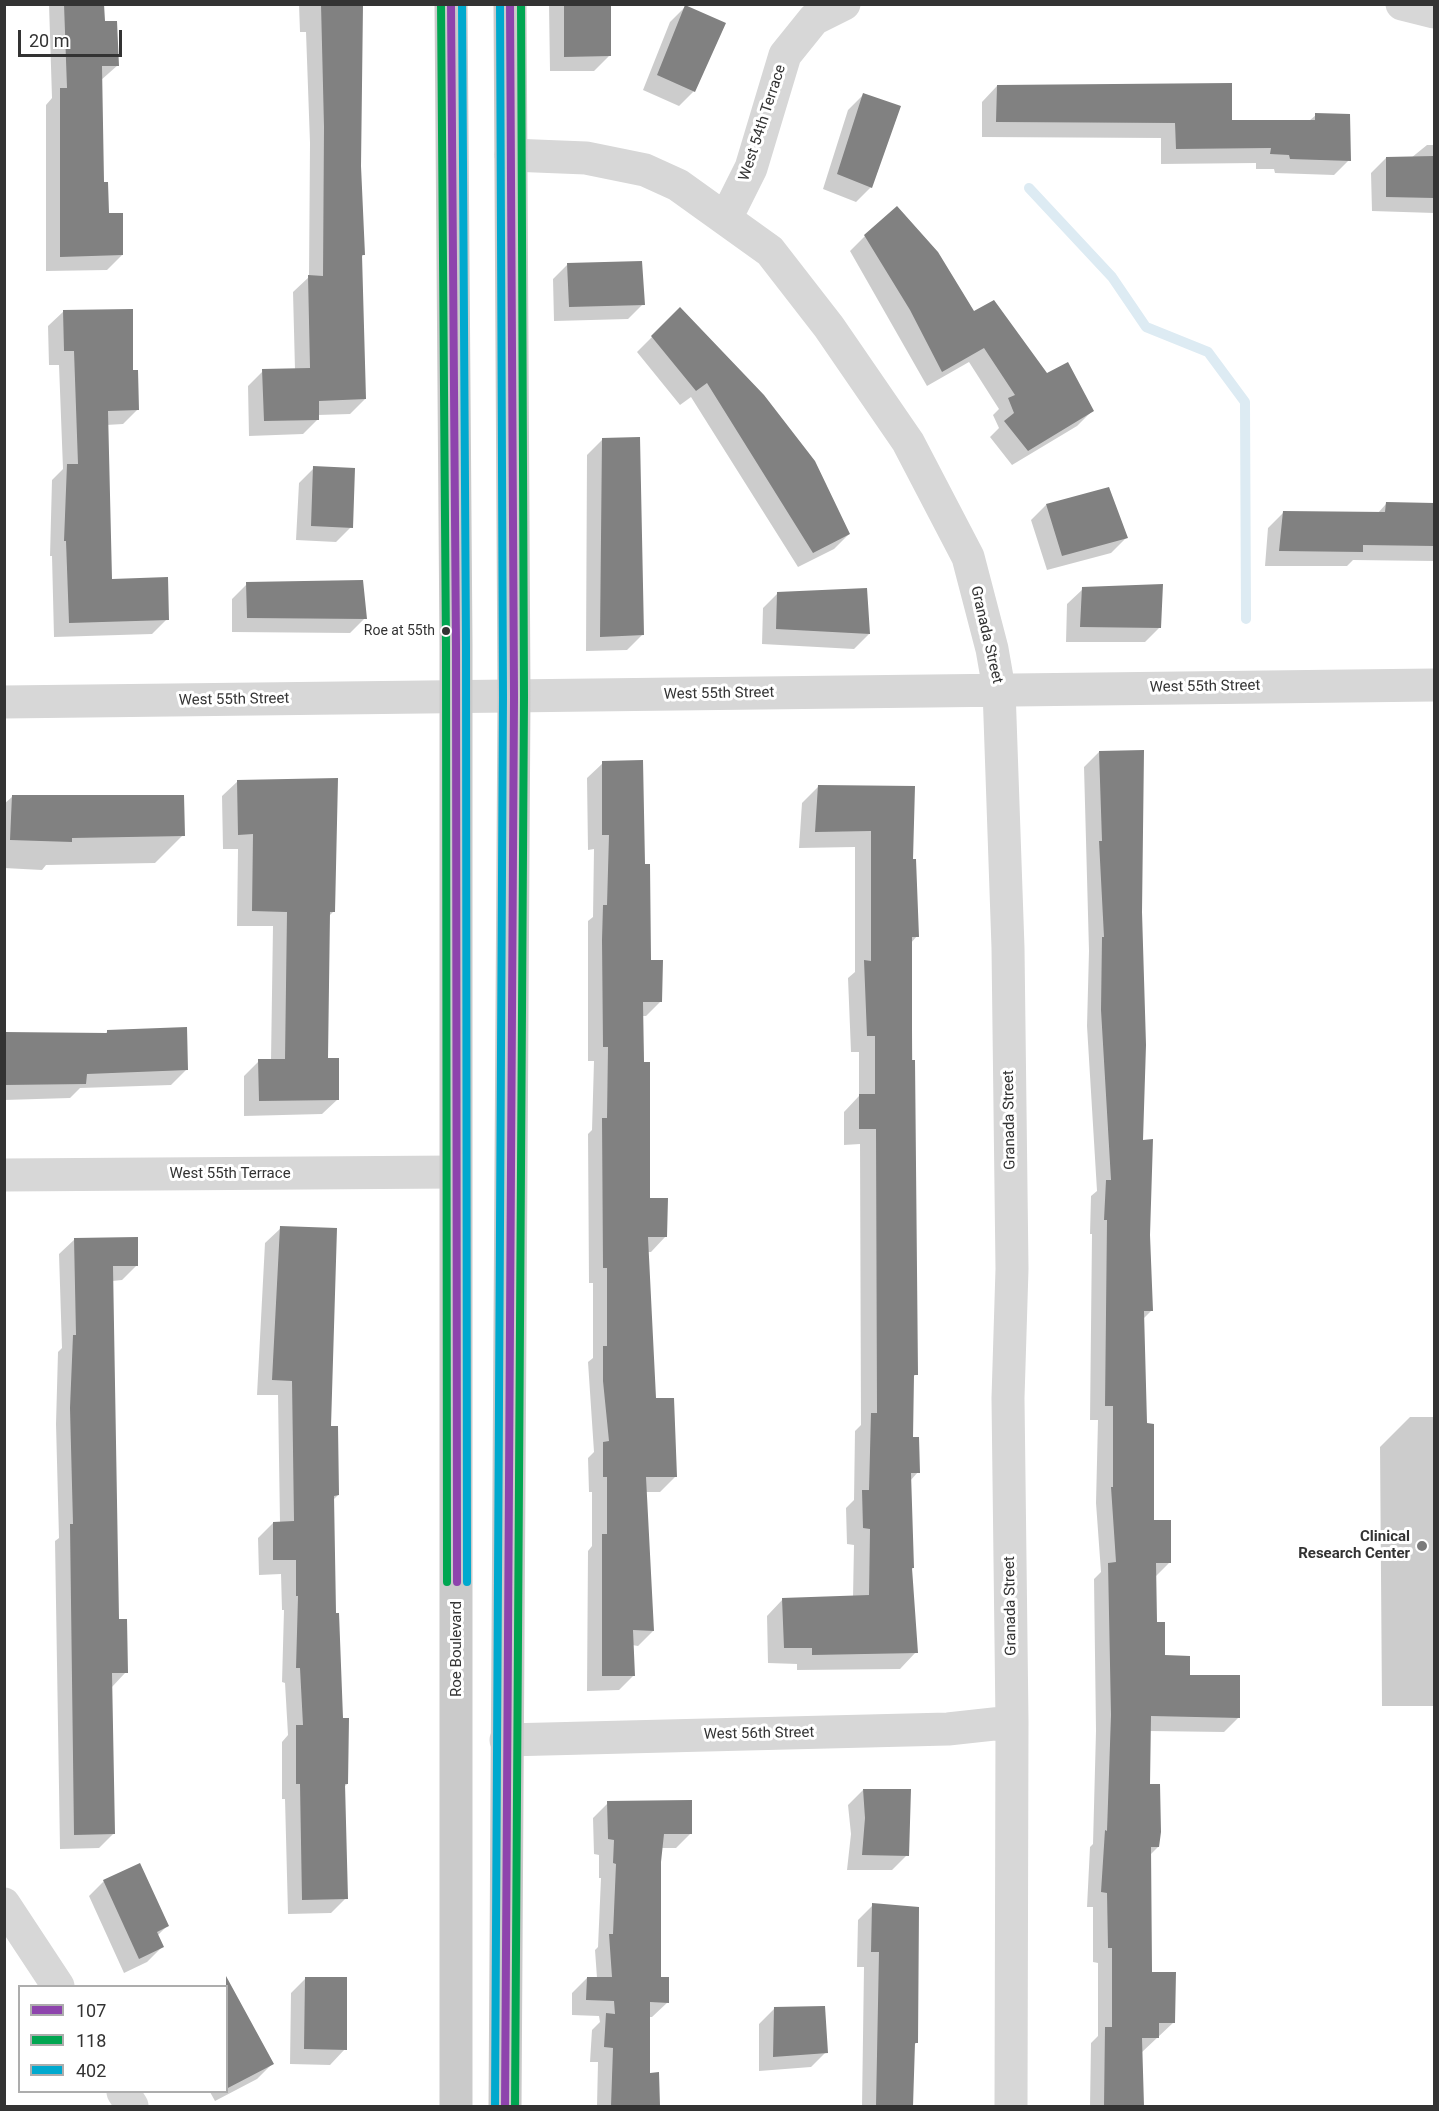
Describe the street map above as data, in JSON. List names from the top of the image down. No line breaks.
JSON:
{"streets":{"main road":["Roe Boulevard"],"street":["West 54th Terrace","Granada Street","West 55th Street","West 55th Terrace","West 56th Street"]},"crossings":[["West 54th Terrace","Granada Street"],["Granada Street","West 55th Street"],["Granada Street","West 56th Street"],["West 55th Street","Roe Boulevard"],["West 55th Terrace","Roe Boulevard"]],"places":["Roe at 55th","Clinical Research Center"],"lines":["transit line 107","transit line 118","transit line 402"],"legend":["107","118","402"],"scale_bar":"20 m"}
